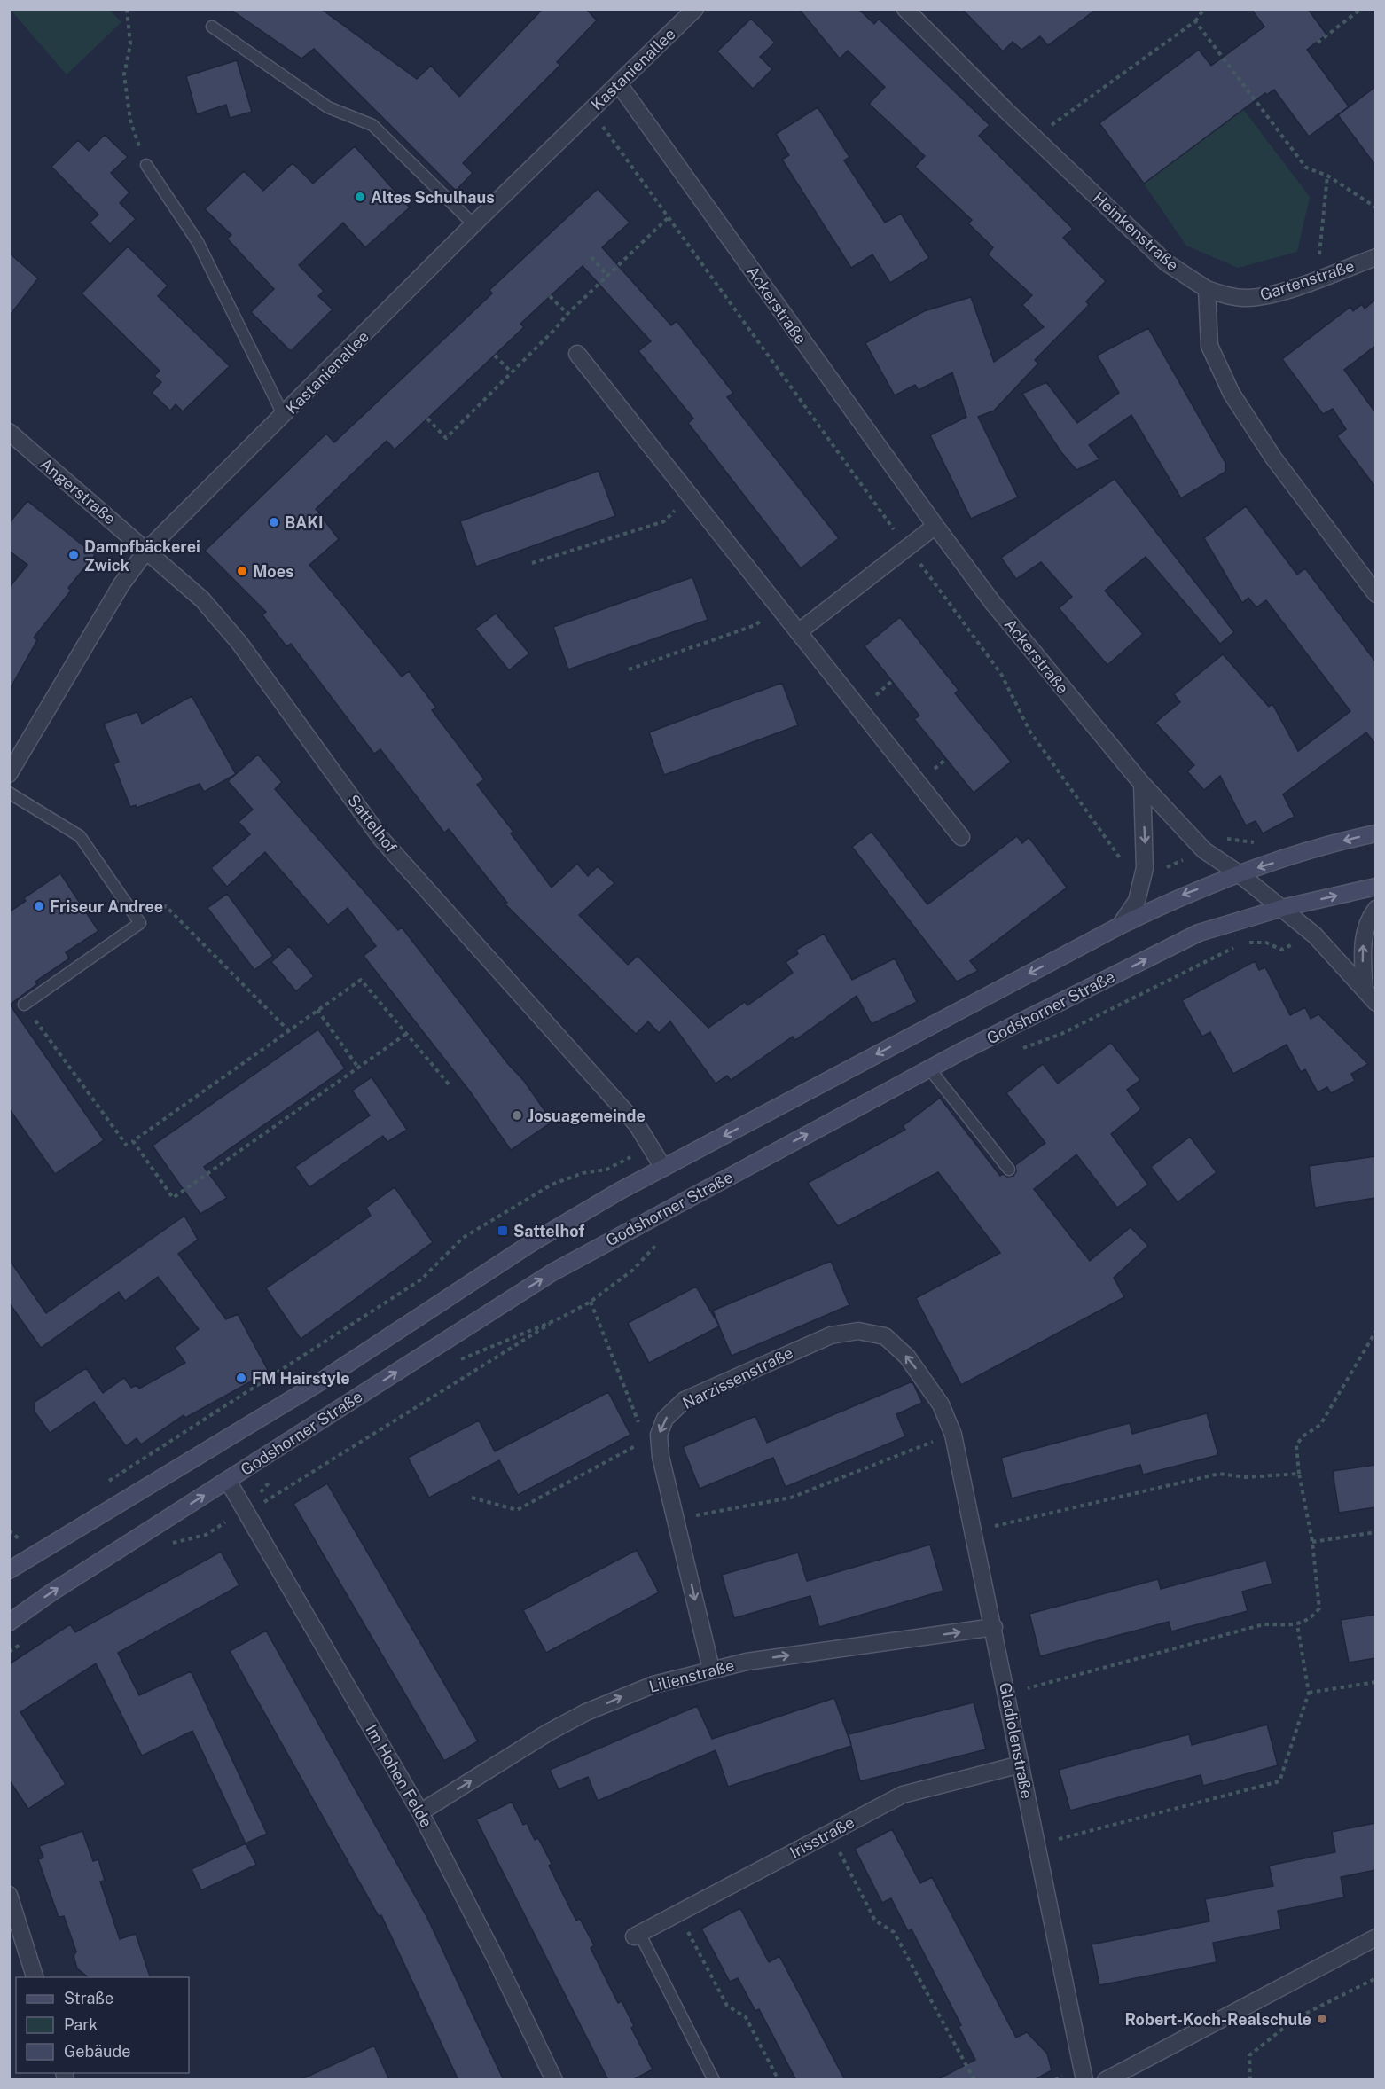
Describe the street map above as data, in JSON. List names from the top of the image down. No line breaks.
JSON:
{"streets":{"main road":["Godshorner Straße"],"street":["Kastanienallee","Heinkenstraße","Gartenstraße","Ackerstraße","Angerstraße","Sattelhof","Narzissenstraße","Lilienstraße","Gladiolenstraße","Im Hohen Felde","Irisstraße"]},"crossings":[["Kastanienallee","Ackerstraße"],["Kastanienallee","Angerstraße"],["Kastanienallee","Sattelhof"],["Heinkenstraße","Gartenstraße"],["Ackerstraße","Godshorner Straße"],["Angerstraße","Sattelhof"],["Sattelhof","Godshorner Straße"],["Godshorner Straße","Im Hohen Felde"],["Narzissenstraße","Gladiolenstraße"],["Lilienstraße","Gladiolenstraße"],["Lilienstraße","Im Hohen Felde"],["Gladiolenstraße","Irisstraße"]],"one_way":["Narzissenstraße","Lilienstraße"],"places":{"other":["Altes Schulhaus","BAKI","Dampfbäckerei Zwick","Moes","Friseur Andree","Josuagemeinde","FM Hairstyle","Robert-Koch-Realschule"],"transit":["Sattelhof"]},"legend":["Straße","Park","Gebäude"]}
